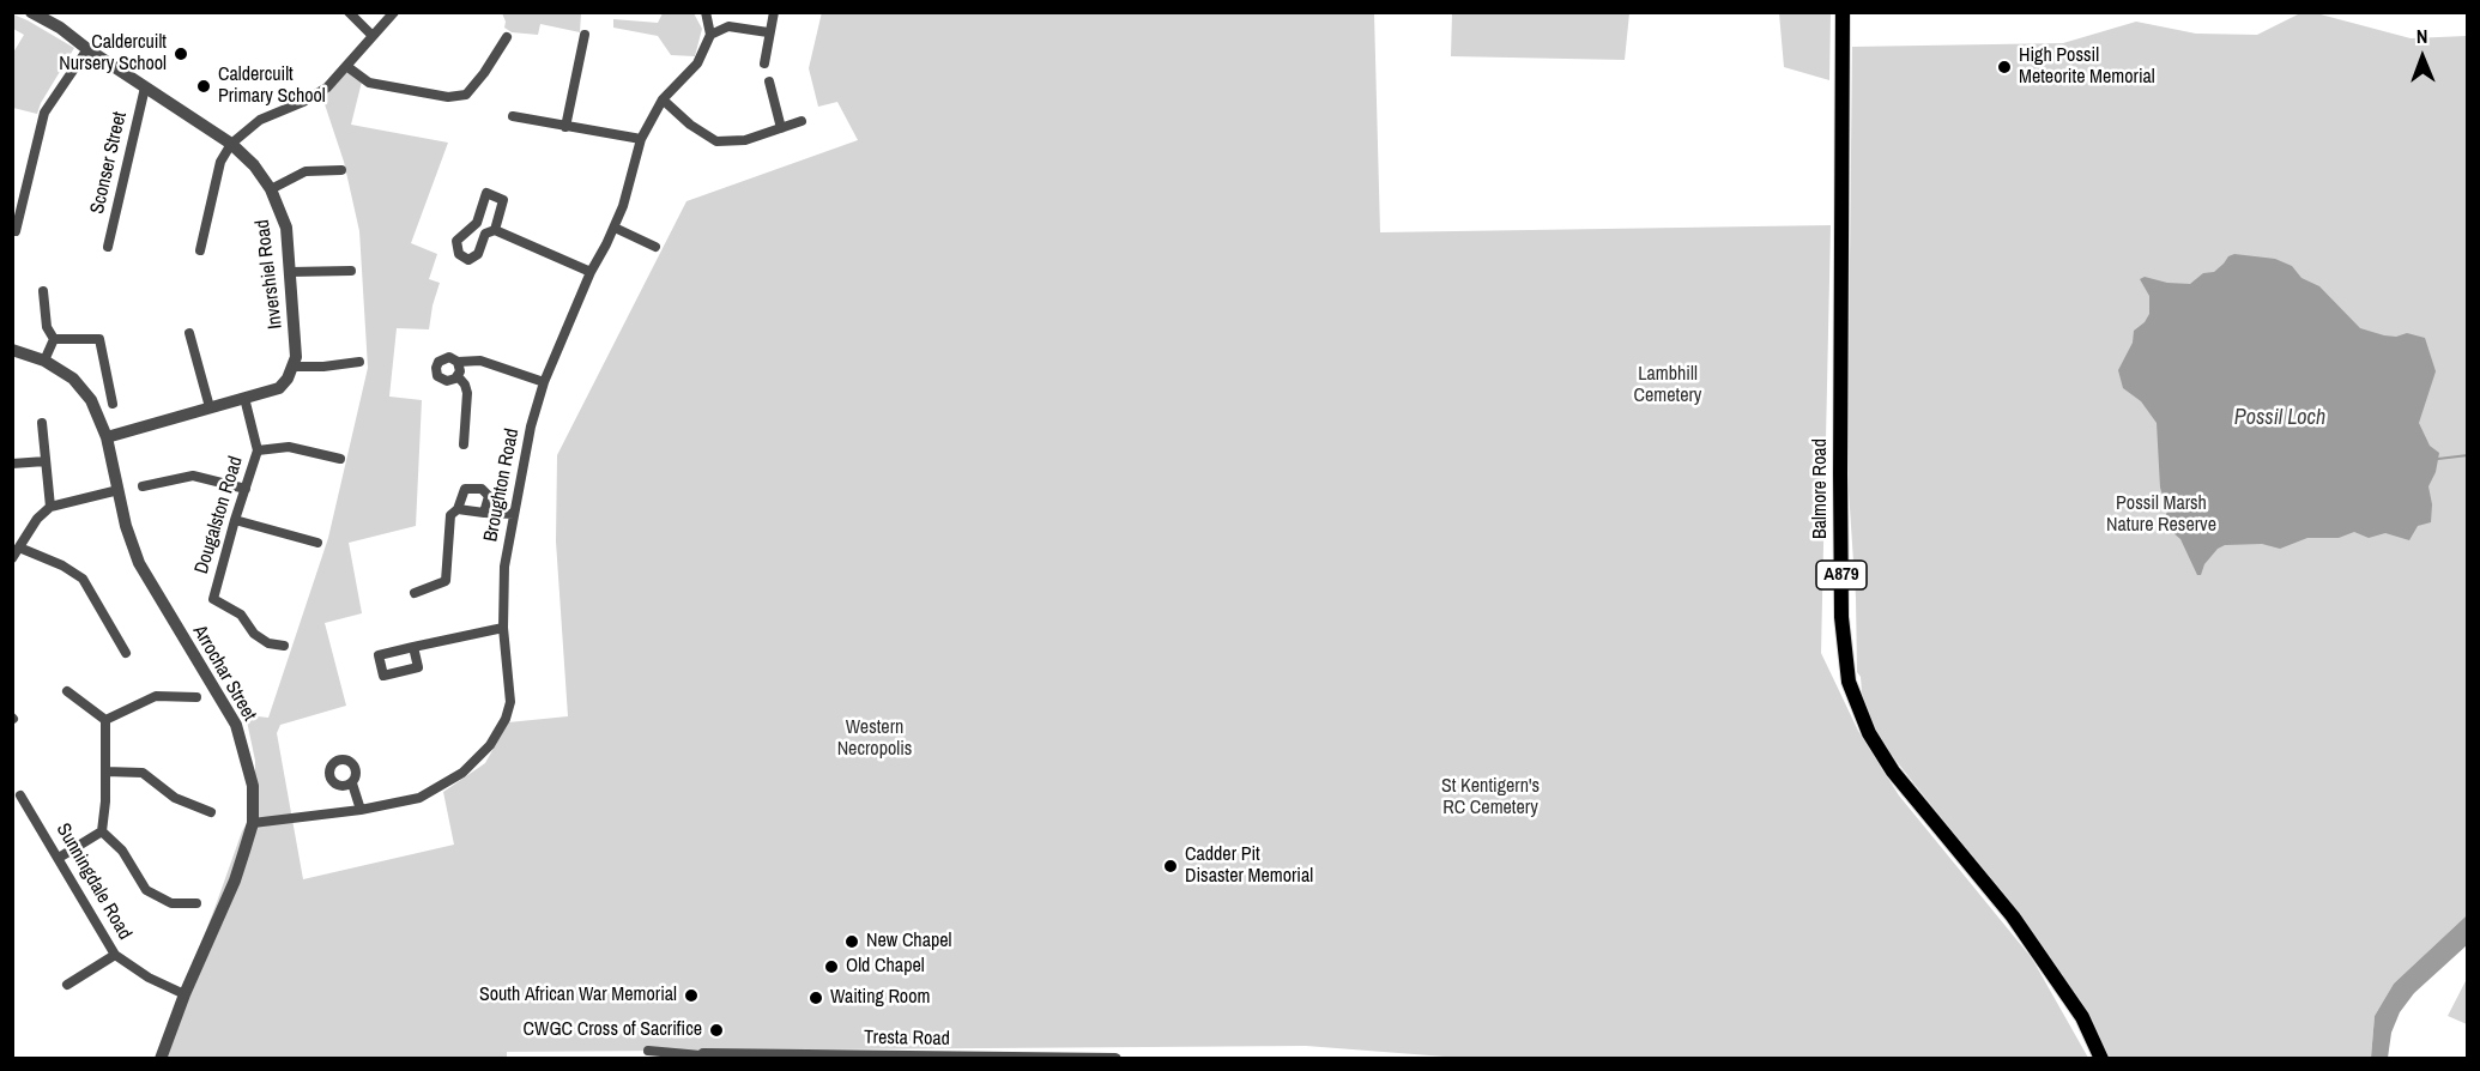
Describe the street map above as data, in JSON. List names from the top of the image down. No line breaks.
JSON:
{"streets":{"main road":["Balmore Road","A879"],"street":["Sconser Street","Invershiel Road","Broughton Road","Dougalston Road","Arrochar Street","Sunningdale Road","Tresta Road"]},"crossings":[["Sconser Street","Invershiel Road"],["Broughton Road","Arrochar Street"],["Arrochar Street","Sunningdale Road"]],"water":["Possil Loch"],"parks":["Lambhill Cemetery","Possil Marsh Nature Reserve","Western Necropolis","St Kentigern's RC Cemetery"],"places":["Caldercuilt Nursery School","High Possil Meteorite Memorial","Caldercuilt Primary School","Cadder Pit Disaster Memorial","New Chapel","Old Chapel","South African War Memorial","Waiting Room","CWGC Cross of Sacrifice"],"north":"top"}
